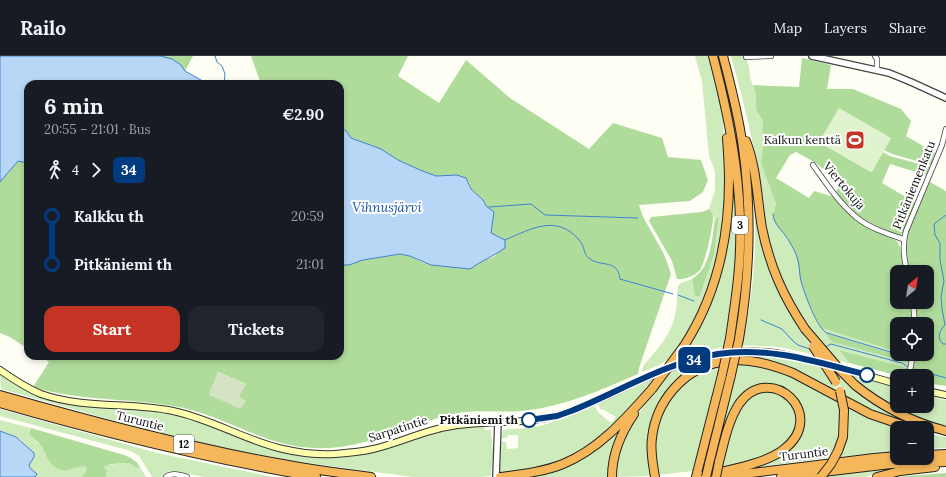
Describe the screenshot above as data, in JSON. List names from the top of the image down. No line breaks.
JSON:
{"streets":{"highway":["3","Turuntie","12"],"main road":["Sarpatintie"],"street":["Pitkäniemenkatu","Viertokuja"]},"crossings":[["Pitkäniemenkatu","Viertokuja"]],"water":["Vihnusjärvi"],"places":{"sports":["Kalkun kenttä"],"other":["Pitkäniemi th"]},"lines":["bus line 34"],"north":"top right","page":{"header":"Railo","nav":["Map","Layers","Share"],"on_map":"34","heading":["6 min","20:55 – 21:01 · Bus","€2.90"],"legs":["4","34"],"list":[{"name":"Kalkku th","value":"20:59"},{"name":"Pitkäniemi th","value":"21:01"}],"map_buttons":["+","−"],"buttons":["Start","Tickets"]}}
